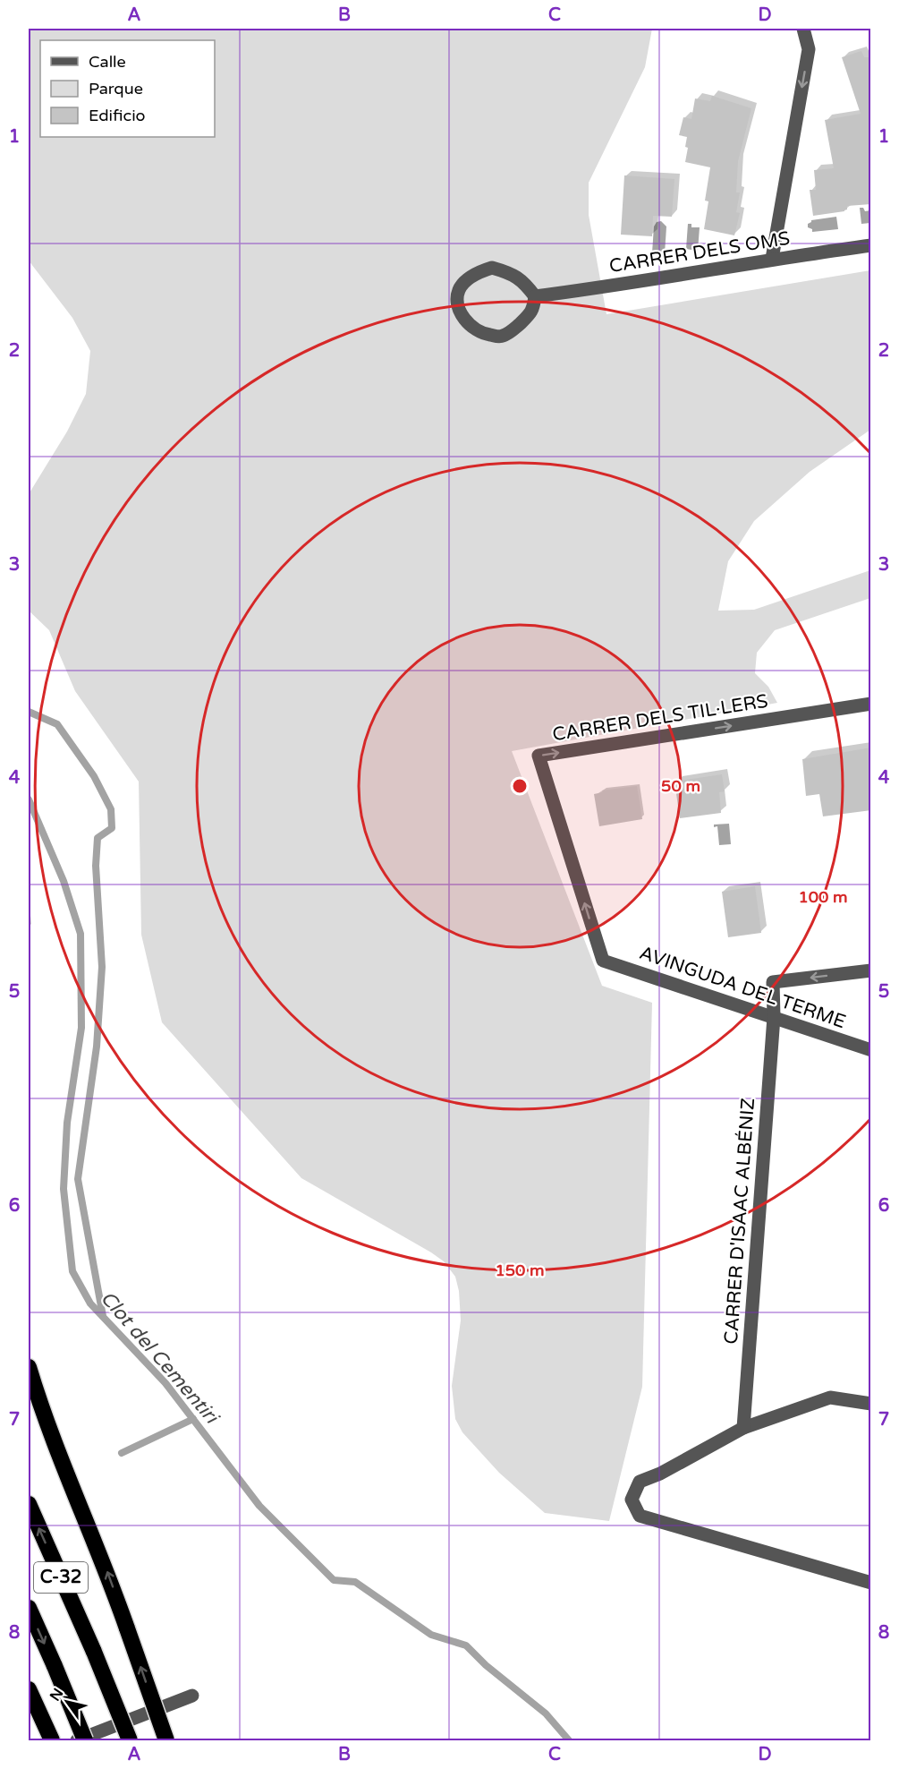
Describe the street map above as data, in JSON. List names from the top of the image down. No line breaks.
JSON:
{"streets":{"highway":["C-32"],"street":["CARRER DELS OMS","CARRER DELS TIL·LERS","AVINGUDA DEL TERME","CARRER D'ISAAC ALBÉNIZ"]},"crossings":[["CARRER DELS TIL·LERS","AVINGUDA DEL TERME"],["AVINGUDA DEL TERME","CARRER D'ISAAC ALBÉNIZ"]],"water":["Clot del Cementiri"],"legend":["Calle","Parque","Edificio"],"north":"top left","grid":{"columns":["A","B","C","D"],"rows":["1","2","3","4","5","6","7","8"]},"rings":["50 m","100 m","150 m"]}
